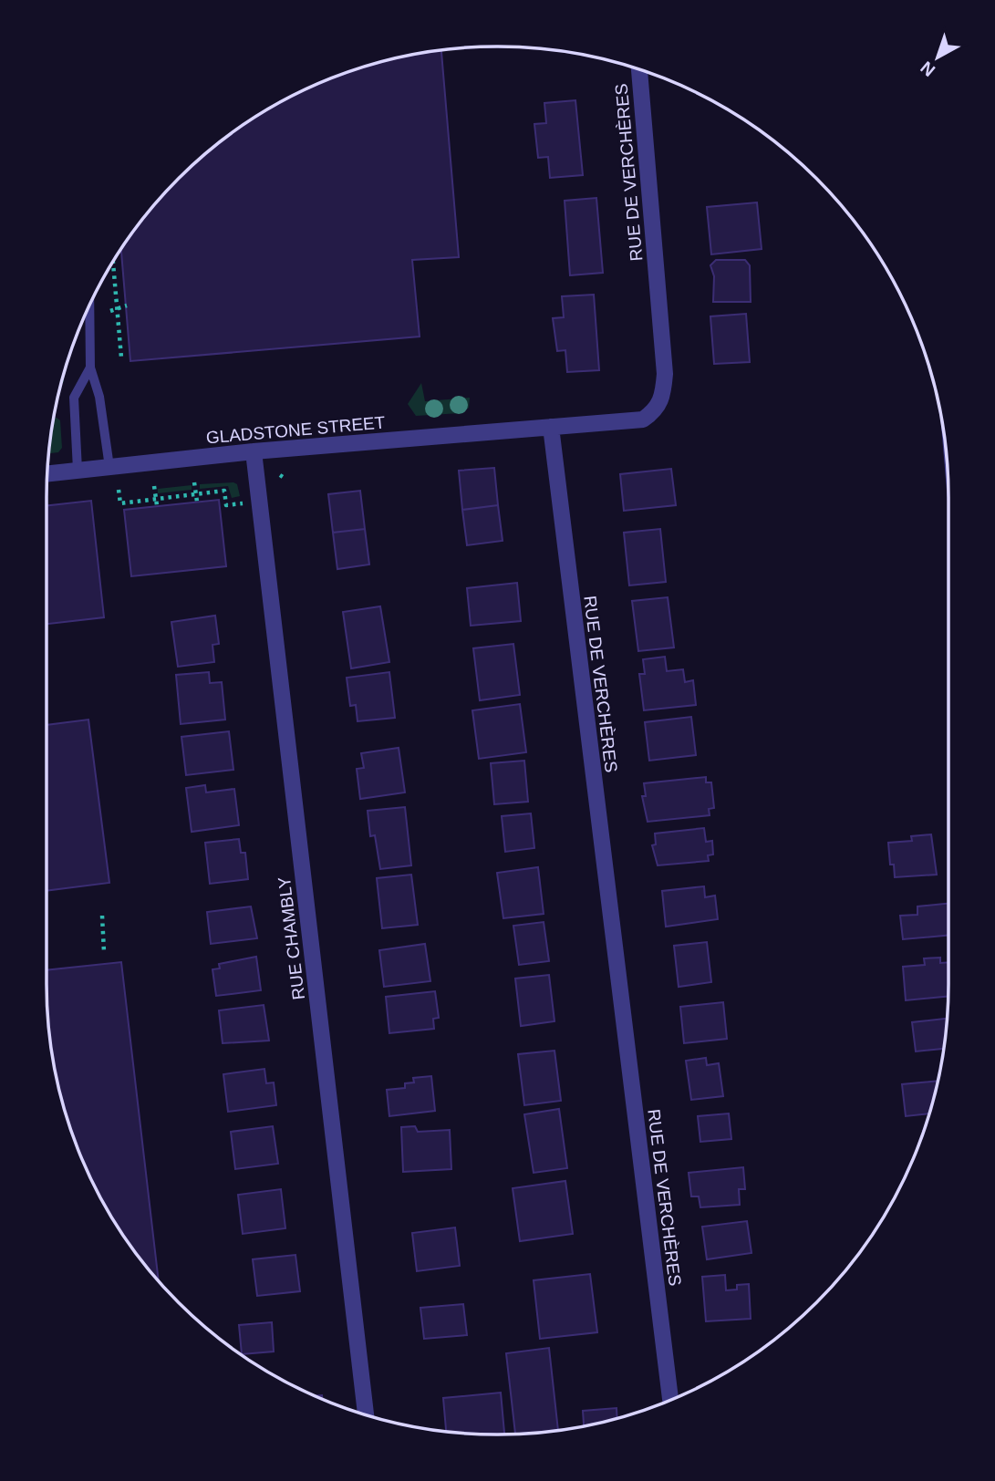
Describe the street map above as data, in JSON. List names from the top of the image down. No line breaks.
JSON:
{"streets":{"street":["RUE DE VERCHÈRES","GLADSTONE STREET","RUE CHAMBLY"]},"crossings":[["RUE DE VERCHÈRES","GLADSTONE STREET"],["GLADSTONE STREET","RUE CHAMBLY"]],"north":"bottom left"}
